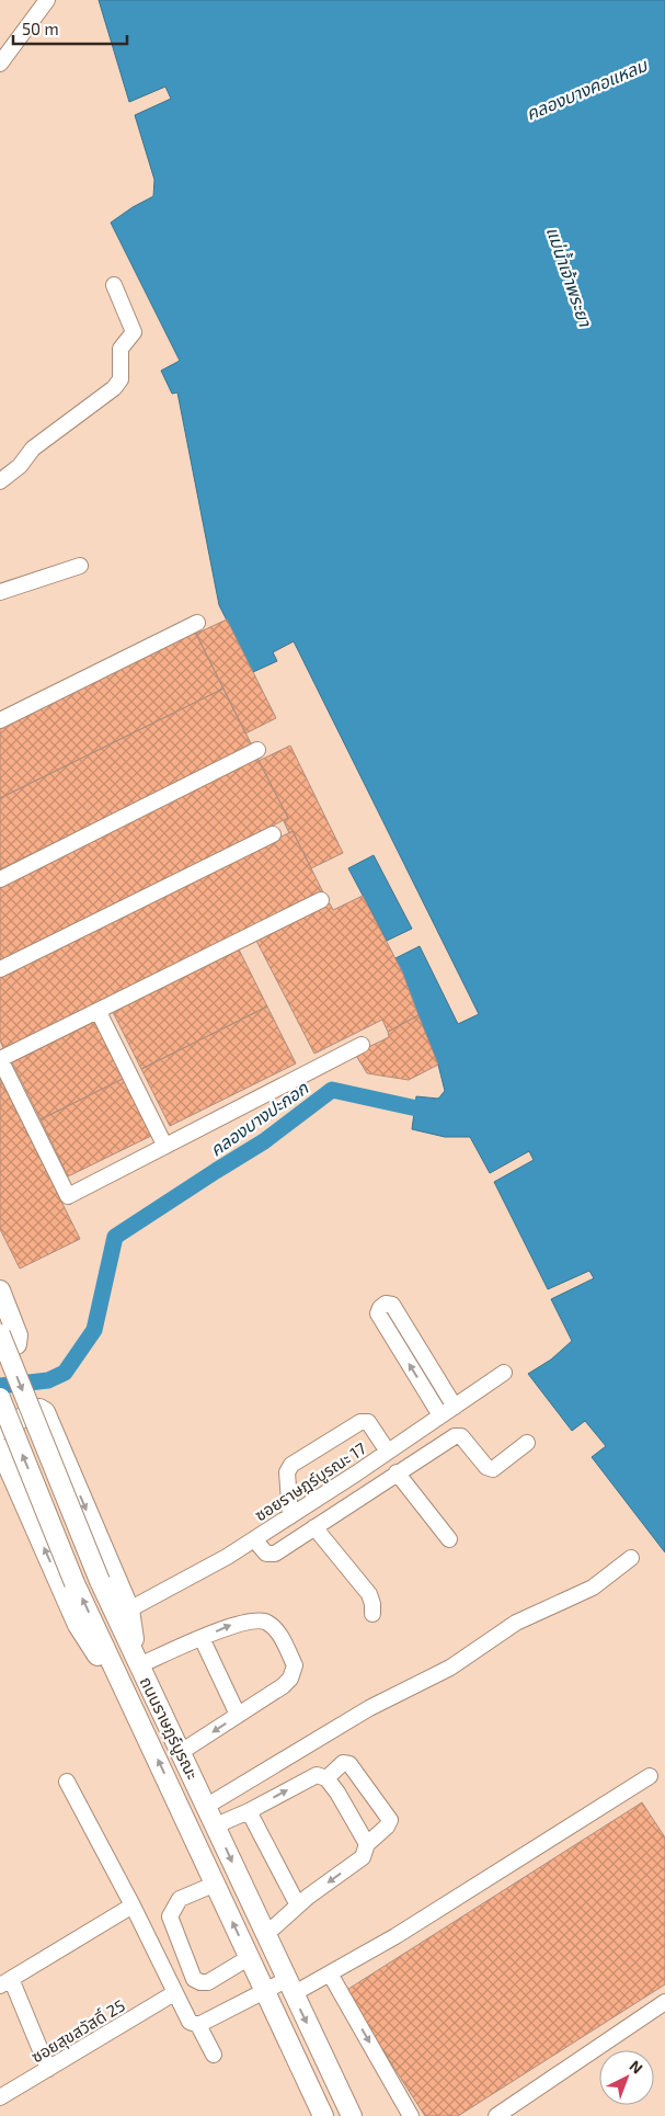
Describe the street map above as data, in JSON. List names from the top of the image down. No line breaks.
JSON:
{"streets":{"main road":["ถนนราษฎร์บูรณะ"],"street":["ซอยราษฎร์บูรณะ 17","ซอยสุขสวัสดิ์ 25"]},"water":["คลองบางคอแหลม","แม่น้ำเจ้าพระยา","คลองบางปะกอก"],"scale_bar":"50 m","north":"top right"}
